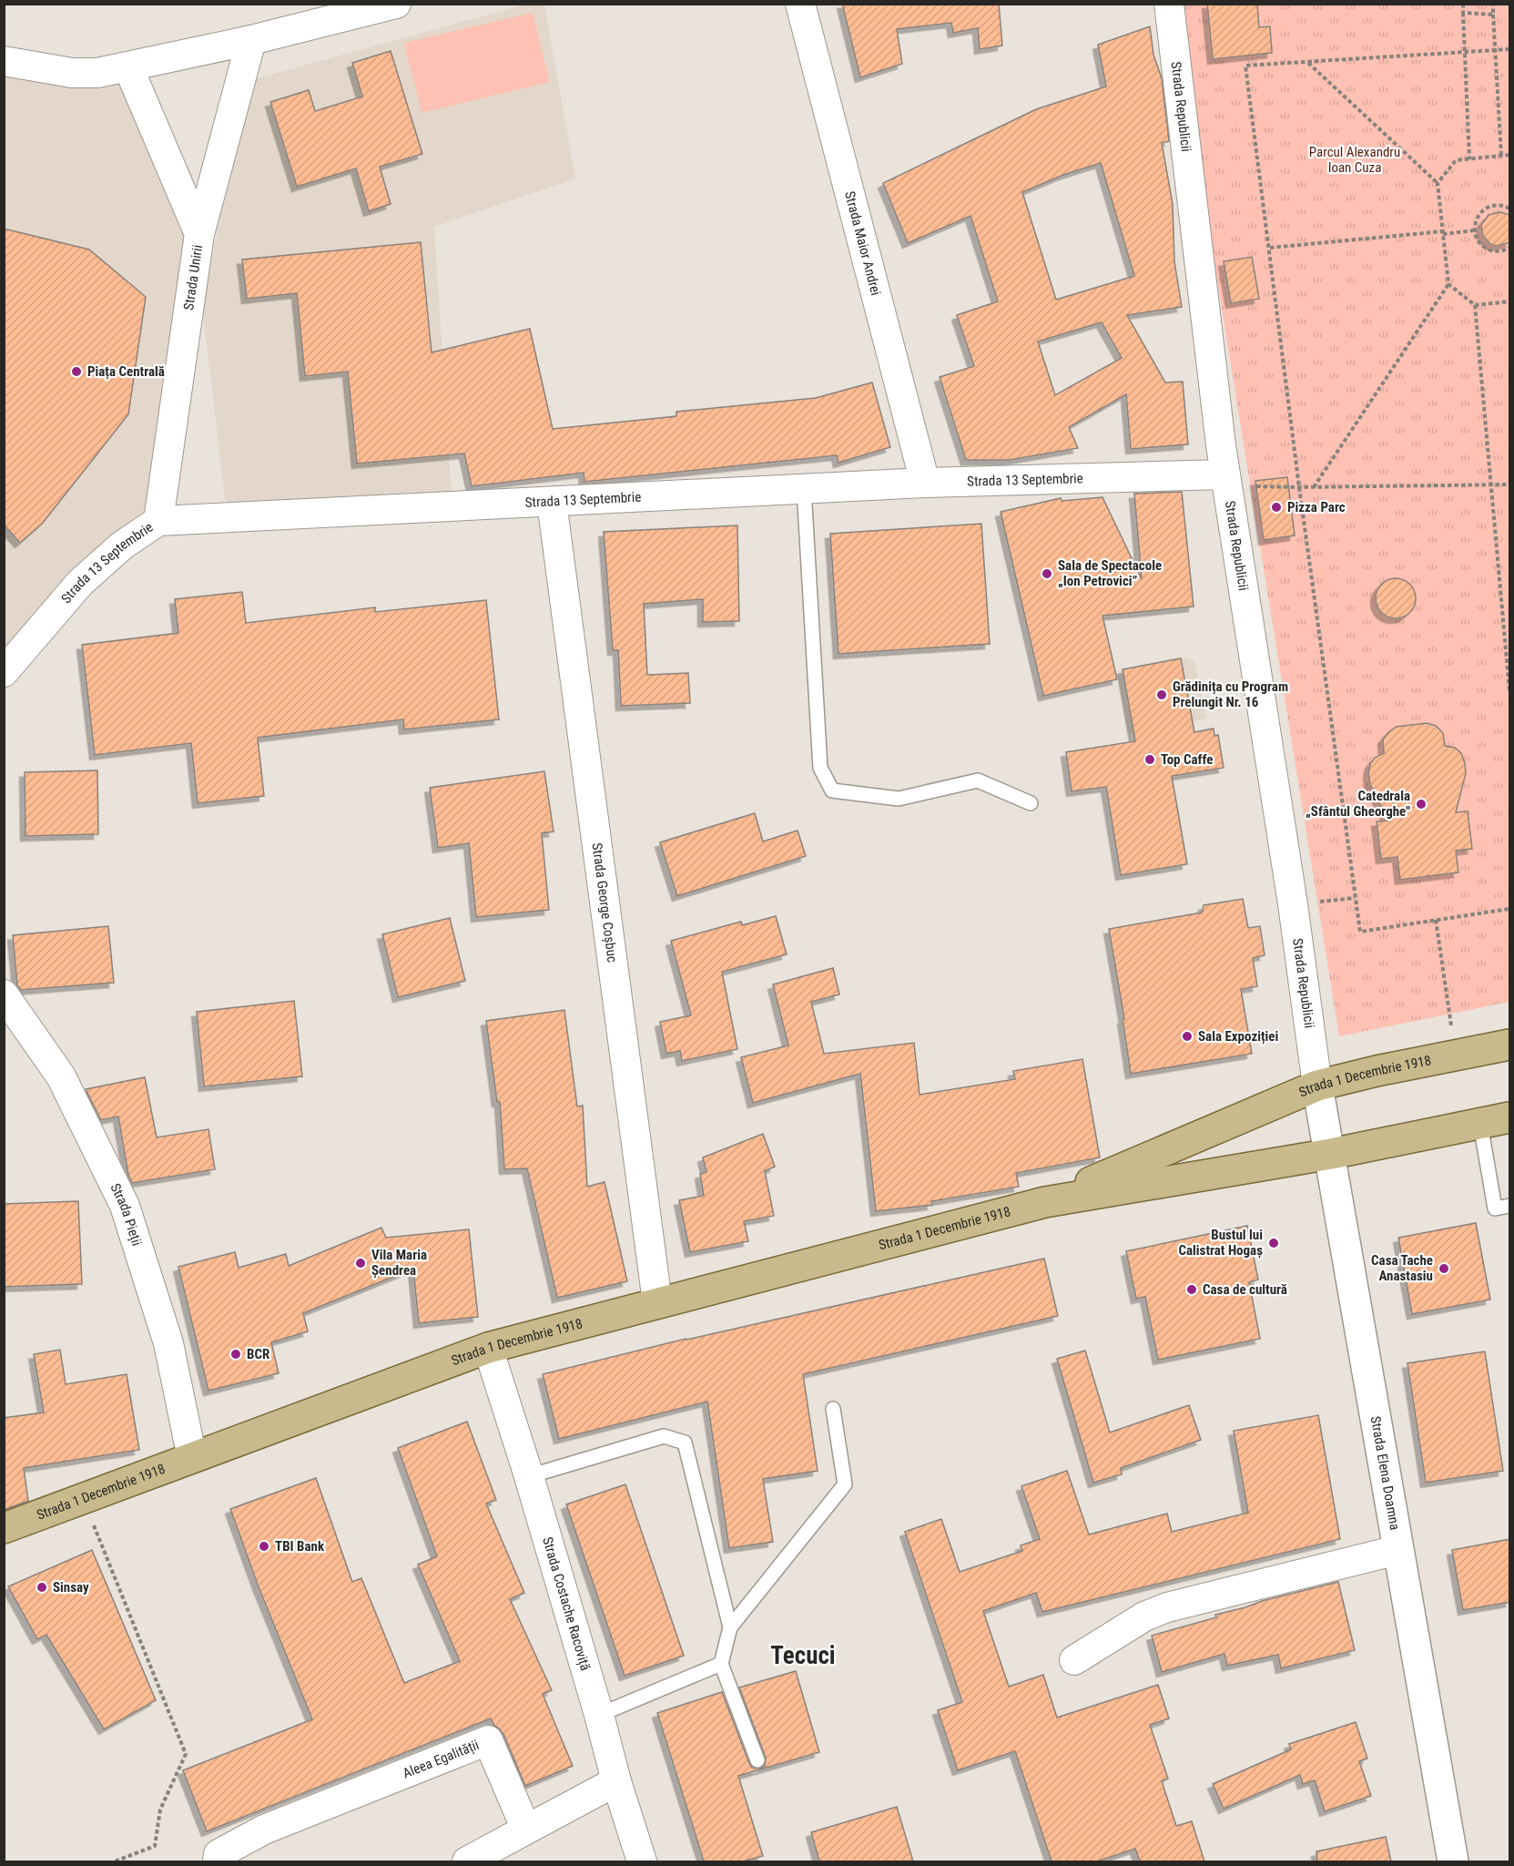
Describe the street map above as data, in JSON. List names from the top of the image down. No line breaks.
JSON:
{"streets":{"main road":["Strada 1 Decembrie 1918"],"street":["Strada Republicii","Strada Maior Andrei","Strada Unirii","Strada 13 Septembrie","Strada George Coșbuc","Strada Pieții","Strada Elena Doamna","Strada Costache Racoviță","Aleea Egalității"]},"crossings":[["Strada Republicii","Strada 13 Septembrie"],["Strada Republicii","Strada 1 Decembrie 1918"],["Strada Republicii","Strada Elena Doamna"],["Strada Maior Andrei","Strada 13 Septembrie"],["Strada Unirii","Strada 13 Septembrie"],["Strada 13 Septembrie","Strada George Coșbuc"],["Strada George Coșbuc","Strada 1 Decembrie 1918"],["Strada 1 Decembrie 1918","Strada Pieții"],["Strada 1 Decembrie 1918","Strada Elena Doamna"],["Strada 1 Decembrie 1918","Strada Costache Racoviță"]],"districts":["Tecuci"],"parks":["Parcul Alexandru Ioan Cuza"],"places":["Piața Centrală","Pizza Parc","Sala de Spectacole „Ion Petrovici”","Grădinița cu Program Prelungit Nr. 16","Top Caffe","Catedrala „Sfântul Gheorghe\"","Sala Expoziției","Bustul lui Calistrat Hogaș","Vila Maria Șendrea","Casa Tache Anastasiu","Casa de cultură","BCR","TBI Bank","Sinsay"]}
